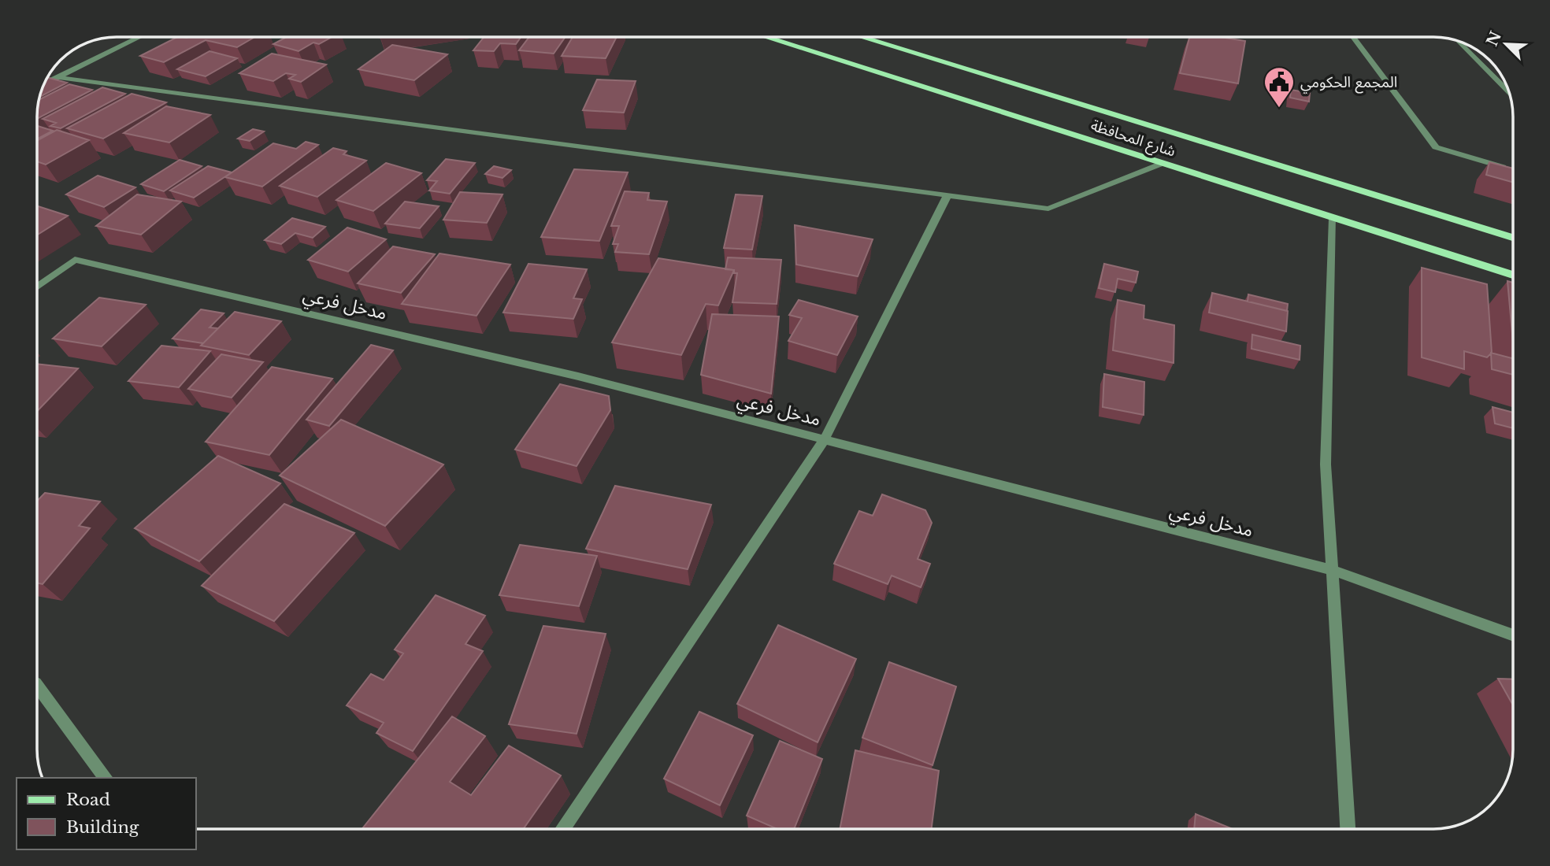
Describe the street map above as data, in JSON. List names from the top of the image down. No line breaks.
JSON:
{"streets":{"main road":["شارع المحافظة"],"street":["مدخل فرعي"]},"places":{"public building":["المجمع الحكومي"]},"legend":["Road","Building"],"north":"top left"}
